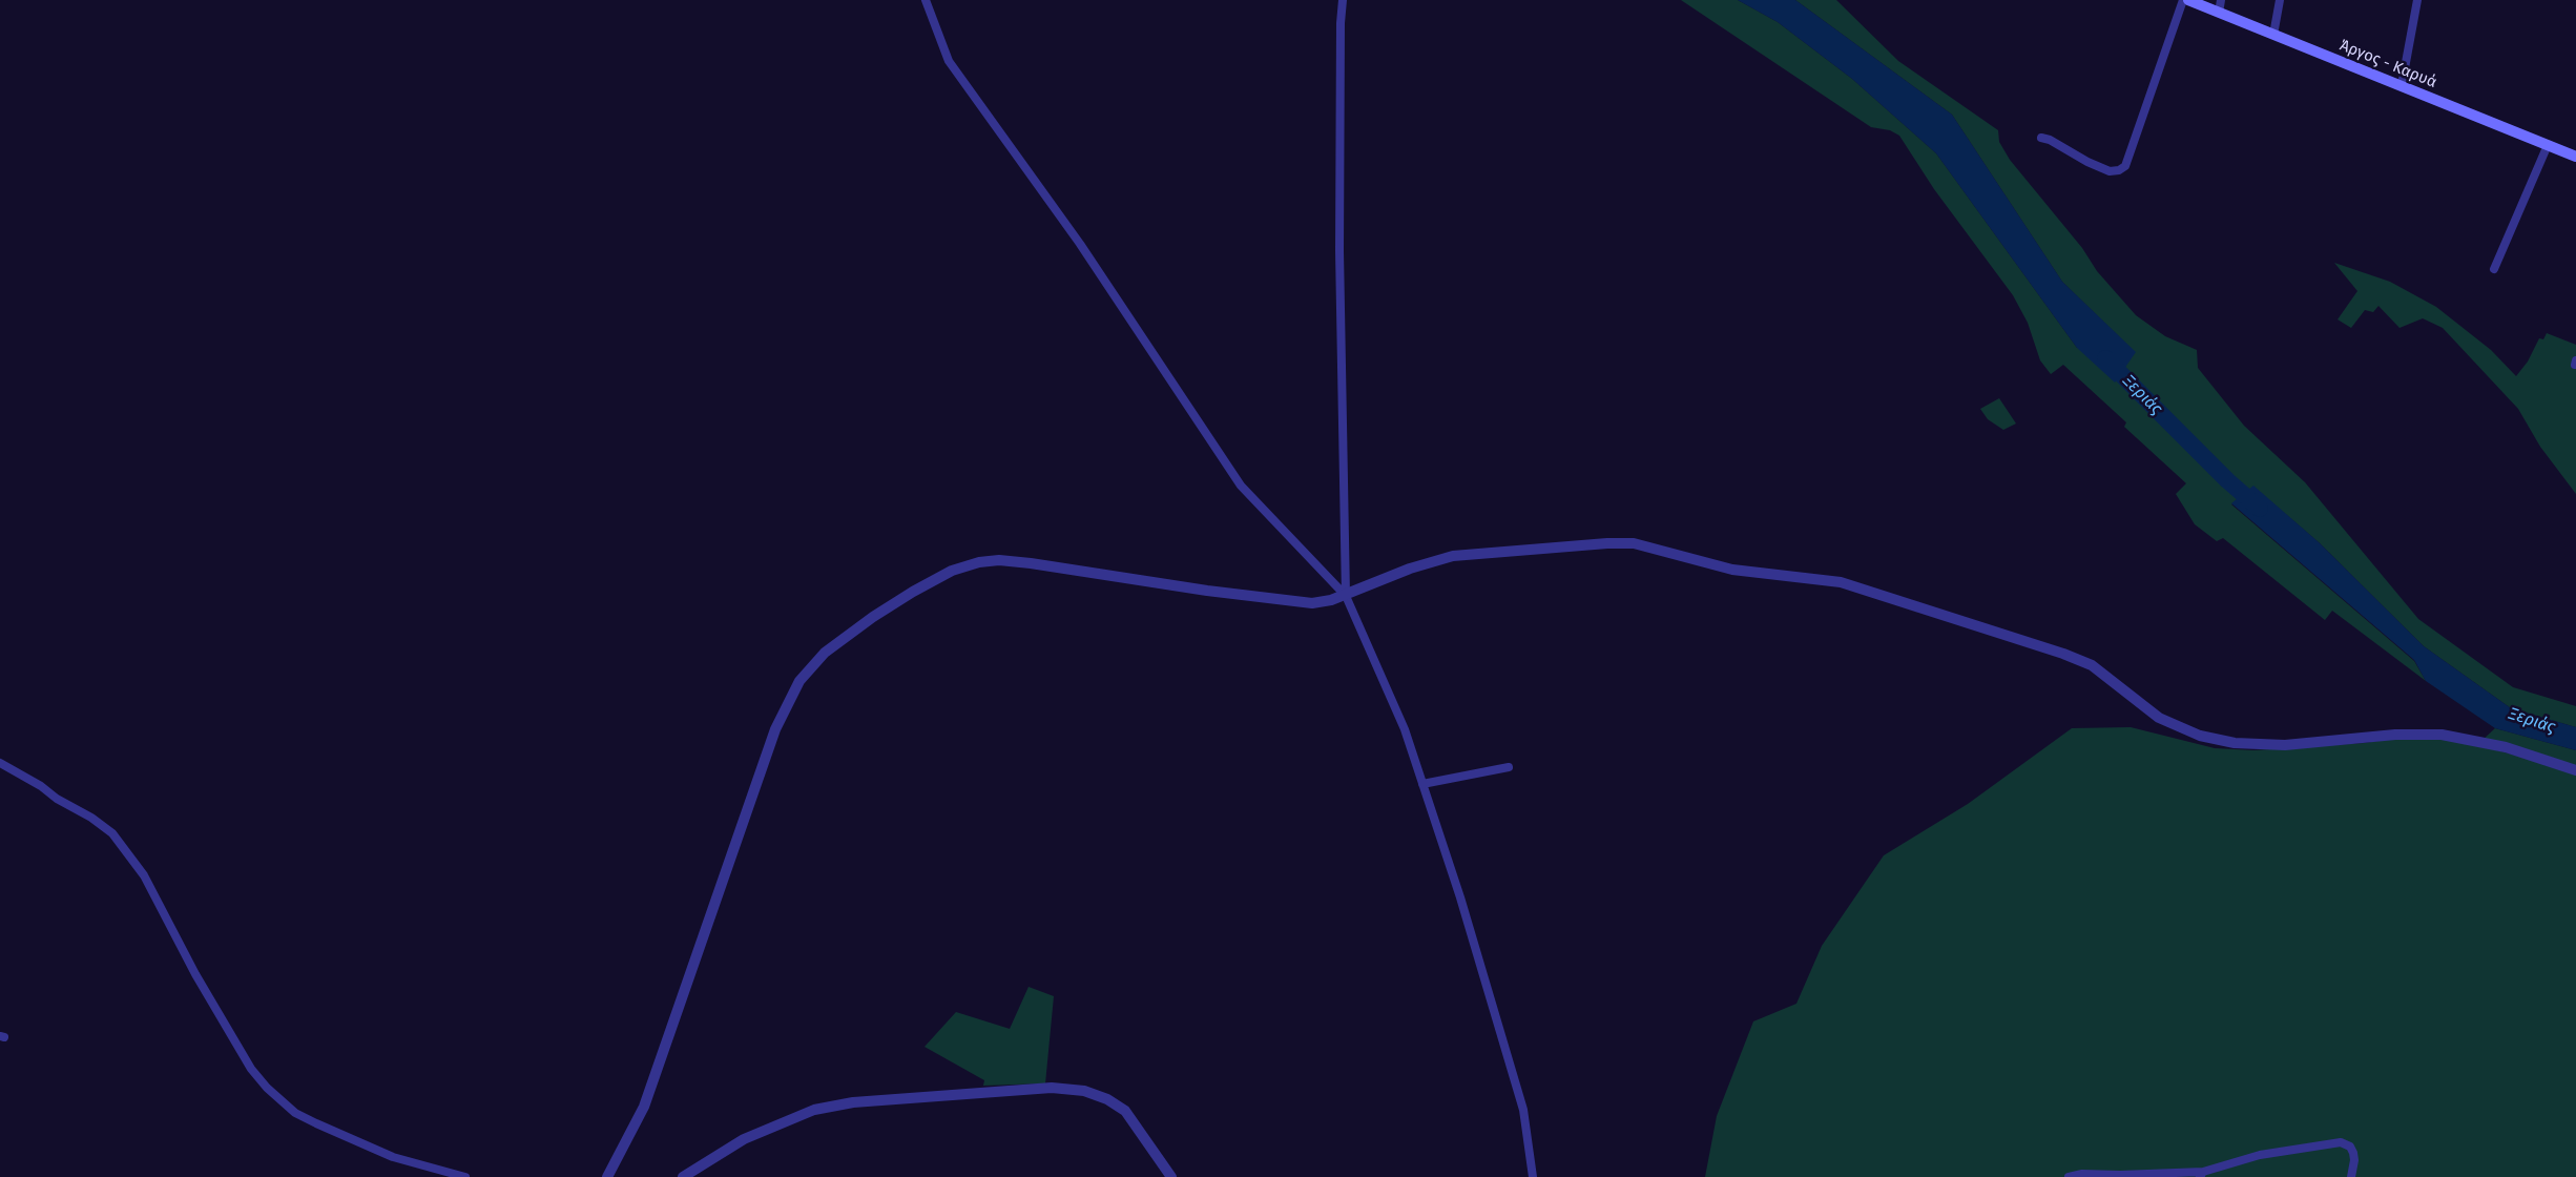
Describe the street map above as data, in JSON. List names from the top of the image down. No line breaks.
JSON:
{"streets":{"main road":["Άργος - Καρυά"]},"water":["Ξεριάς"]}
